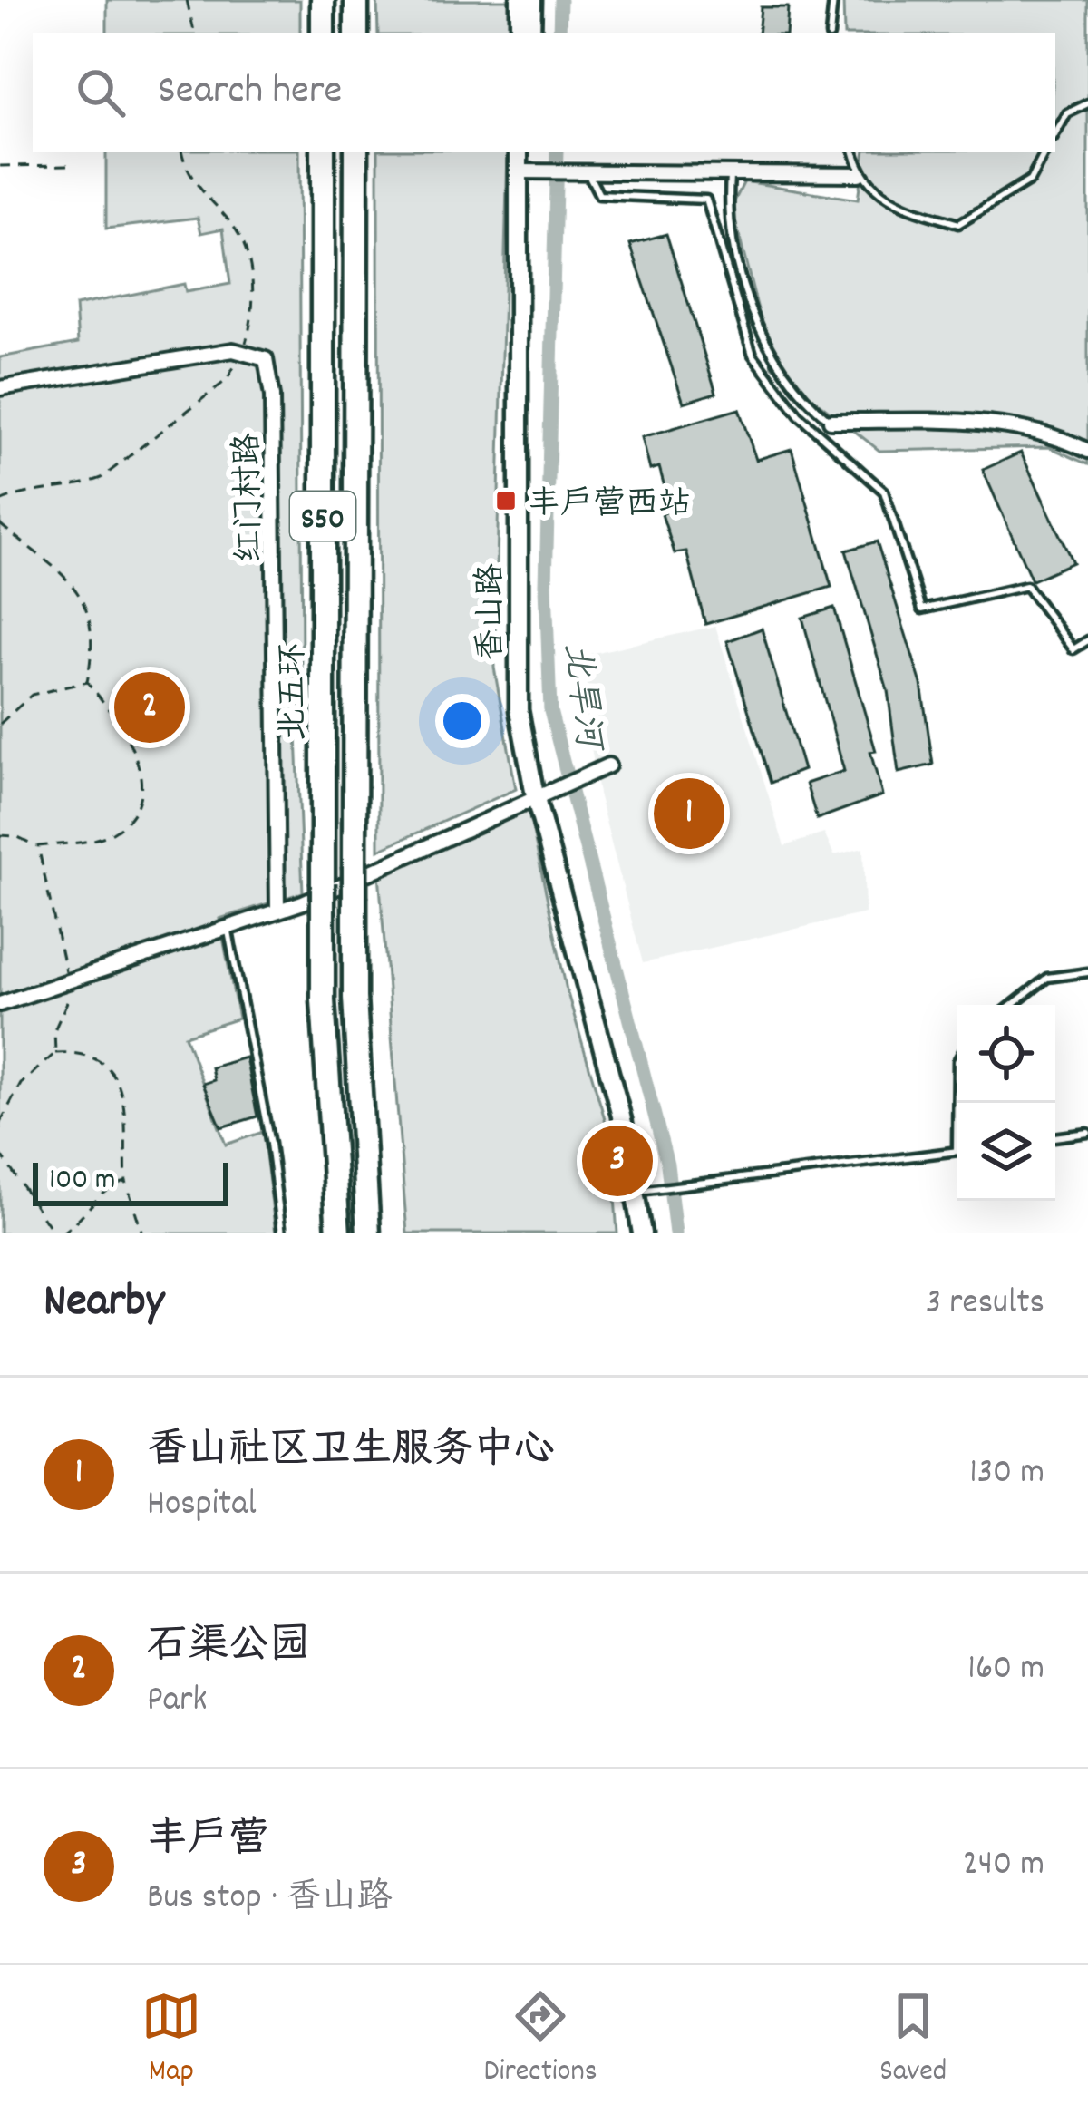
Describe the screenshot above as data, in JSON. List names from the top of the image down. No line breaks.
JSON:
{"streets":{"highway":["S50","北五环"],"street":["红门村路","香山路"]},"water":["北旱河"],"places":{"transit":["丰户营西站"]},"scale_bar":"100 m","page":{"search":"Search here","pins":["2","1","3"],"scale":"100 m","heading":["Nearby","3 results"],"list":[{"mark":"1","name":"香山社区卫生服务中心","note":"Hospital","value":"130 m"},{"mark":"2","name":"石渠公园","note":"Park","value":"160 m"},{"mark":"3","name":"丰户营","note":"Bus stop · 香山路","value":"240 m"}],"nav":["Map","Directions","Saved"]}}
